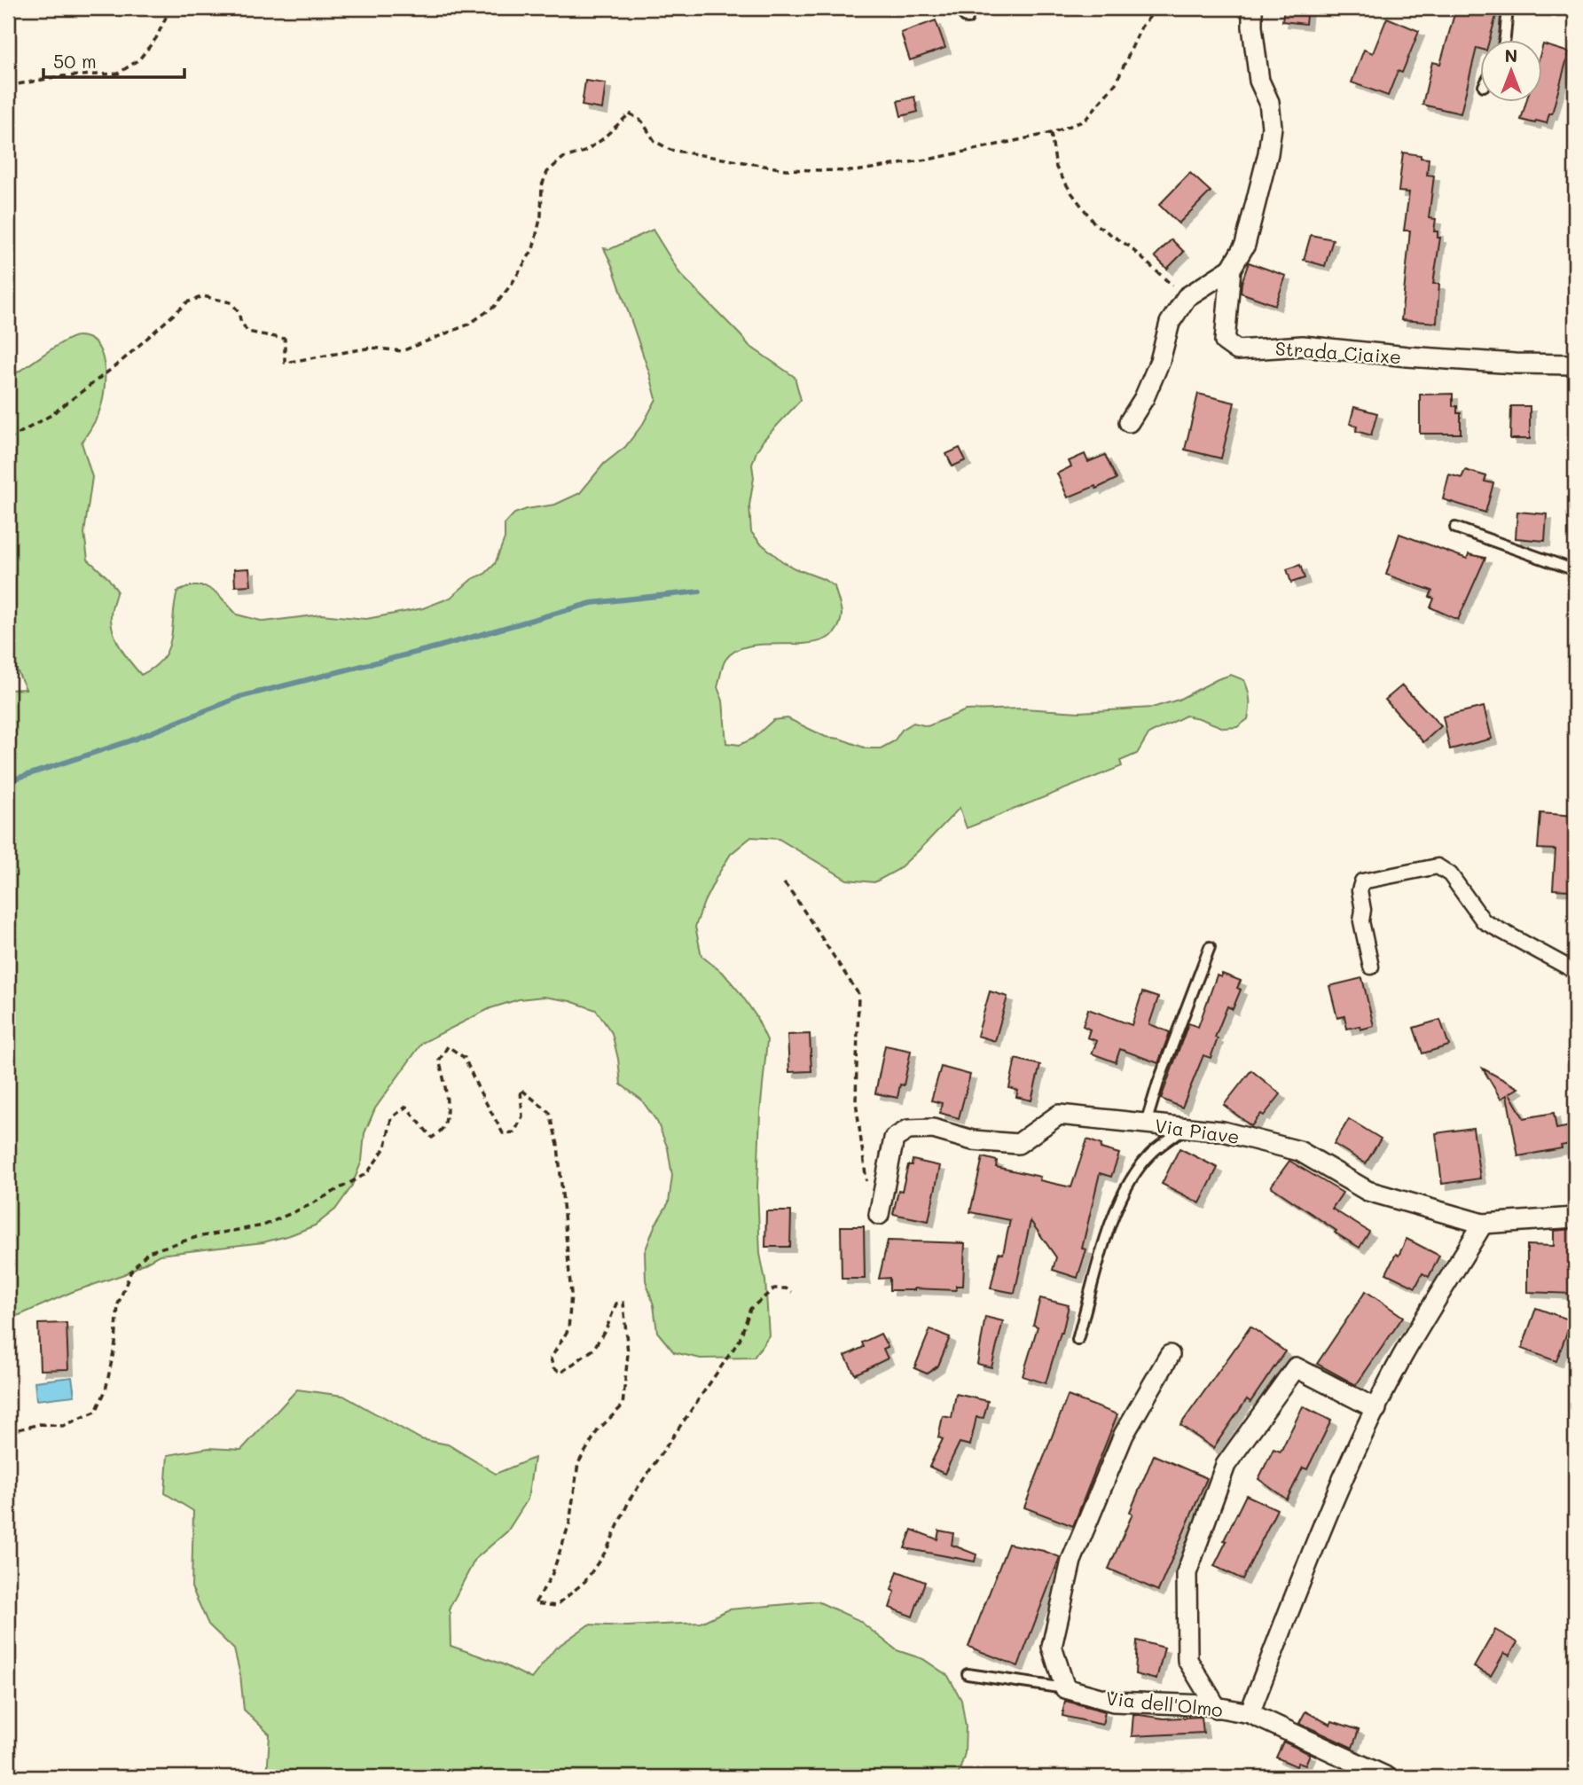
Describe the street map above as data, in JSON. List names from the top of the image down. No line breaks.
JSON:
{"streets":{"street":["Strada Ciaixe","Via Piave","Via dell'Olmo"]},"scale_bar":"50 m","north":"top"}
